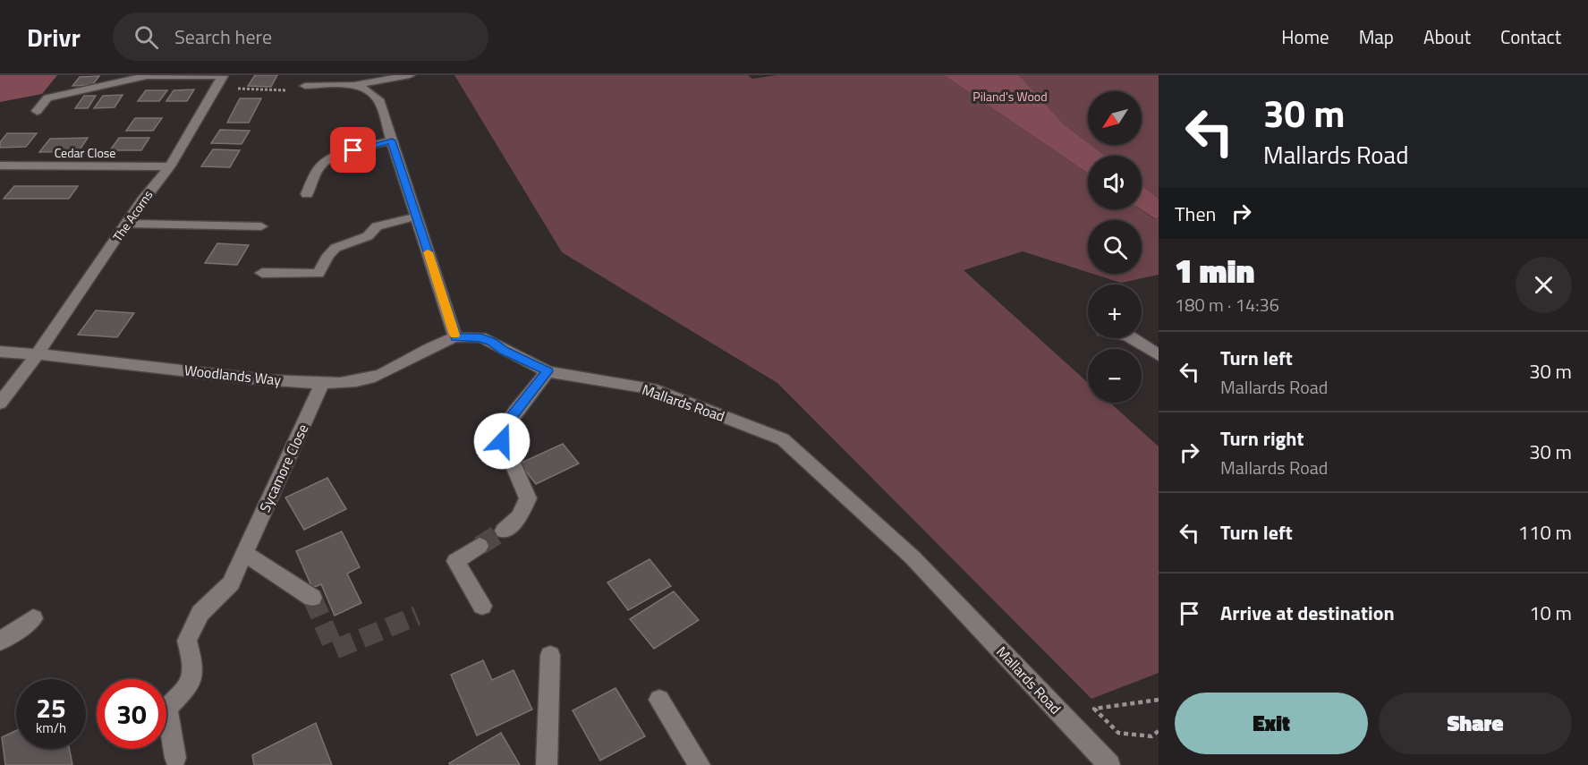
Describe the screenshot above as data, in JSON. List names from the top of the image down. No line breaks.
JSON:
{"streets":{"street":["Cedar Close","The Acorns","Woodlands Way","Mallards Road","Sycamore Close"]},"crossings":[["Cedar Close","The Acorns"],["The Acorns","Woodlands Way"],["Woodlands Way","Mallards Road"],["Woodlands Way","Sycamore Close"]],"parks":["Piland's Wood"],"north":"bottom left","page":{"header":"Drivr","search":"Search here","nav":["Home","Map","About","Contact"],"turn":["30 m","Mallards Road"],"map_buttons":["+","−"],"then":"Then","heading":["1 min","180 m · 14:36"],"list":[{"name":"Turn left","note":"Mallards Road","value":"30 m"},{"name":"Turn right","note":"Mallards Road","value":"30 m"},{"name":"Turn left","value":"110 m"},{"name":"Arrive at destination","value":"10 m"}],"speed":"25 km/h","limit":"30","buttons":["Exit","Share"]}}
